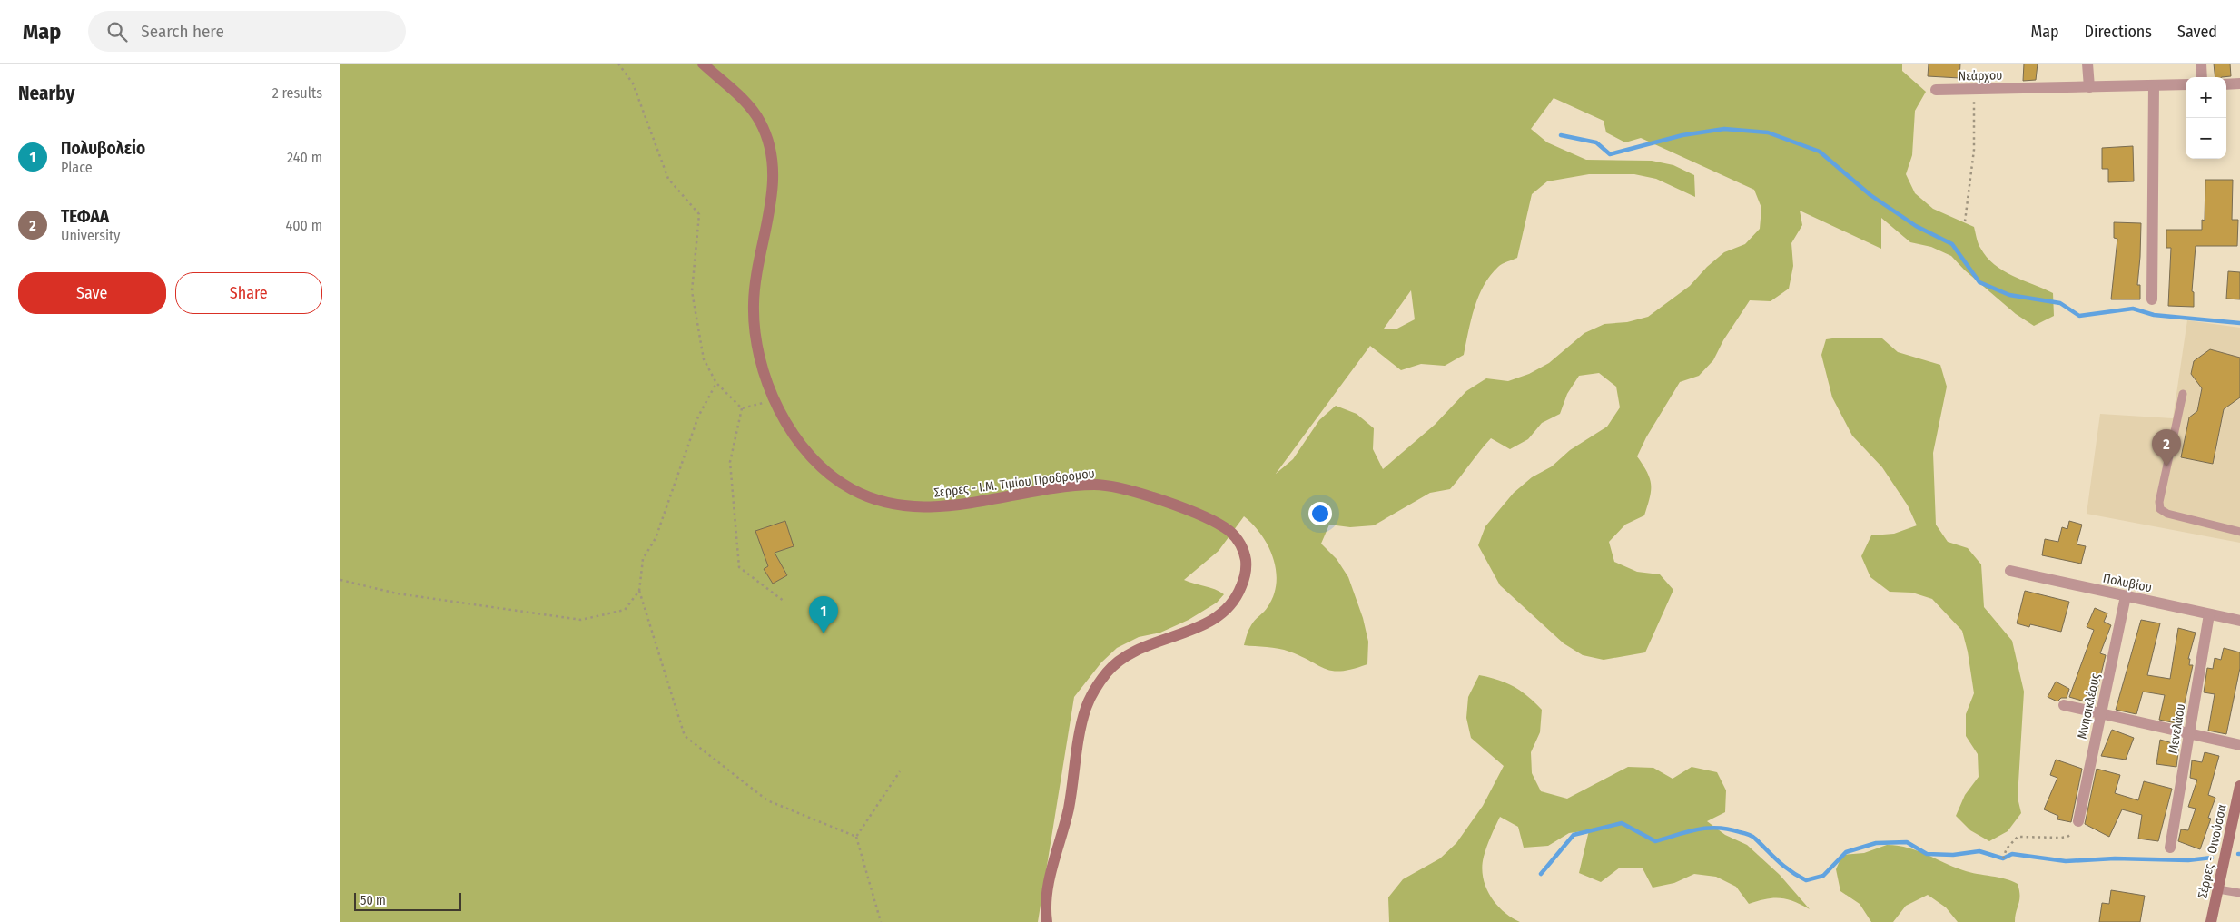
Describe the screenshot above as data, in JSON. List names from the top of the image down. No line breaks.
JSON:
{"streets":{"street":["Νεάρχου","Σέρρες - Ι.Μ. Τιμίου Προδρόμου","Πολυβίου","Μνησικλέους","Μενελάου","Σέρρες - Οινούσσα"]},"crossings":[["Πολυβίου","Μνησικλέους"],["Πολυβίου","Μενελάου"]],"scale_bar":"50 m","page":{"header":"Map","search":"Search here","nav":["Map","Directions","Saved"],"heading":["Nearby","2 results"],"map_buttons":["+","−"],"list":[{"mark":"1","name":"Πολυβολείο","note":"Place","value":"240 m"},{"mark":"2","name":"ΤΕΦΑΑ","note":"University","value":"400 m"}],"buttons":["Save","Share"],"pins":["2","1"],"scale":"50 m"}}
